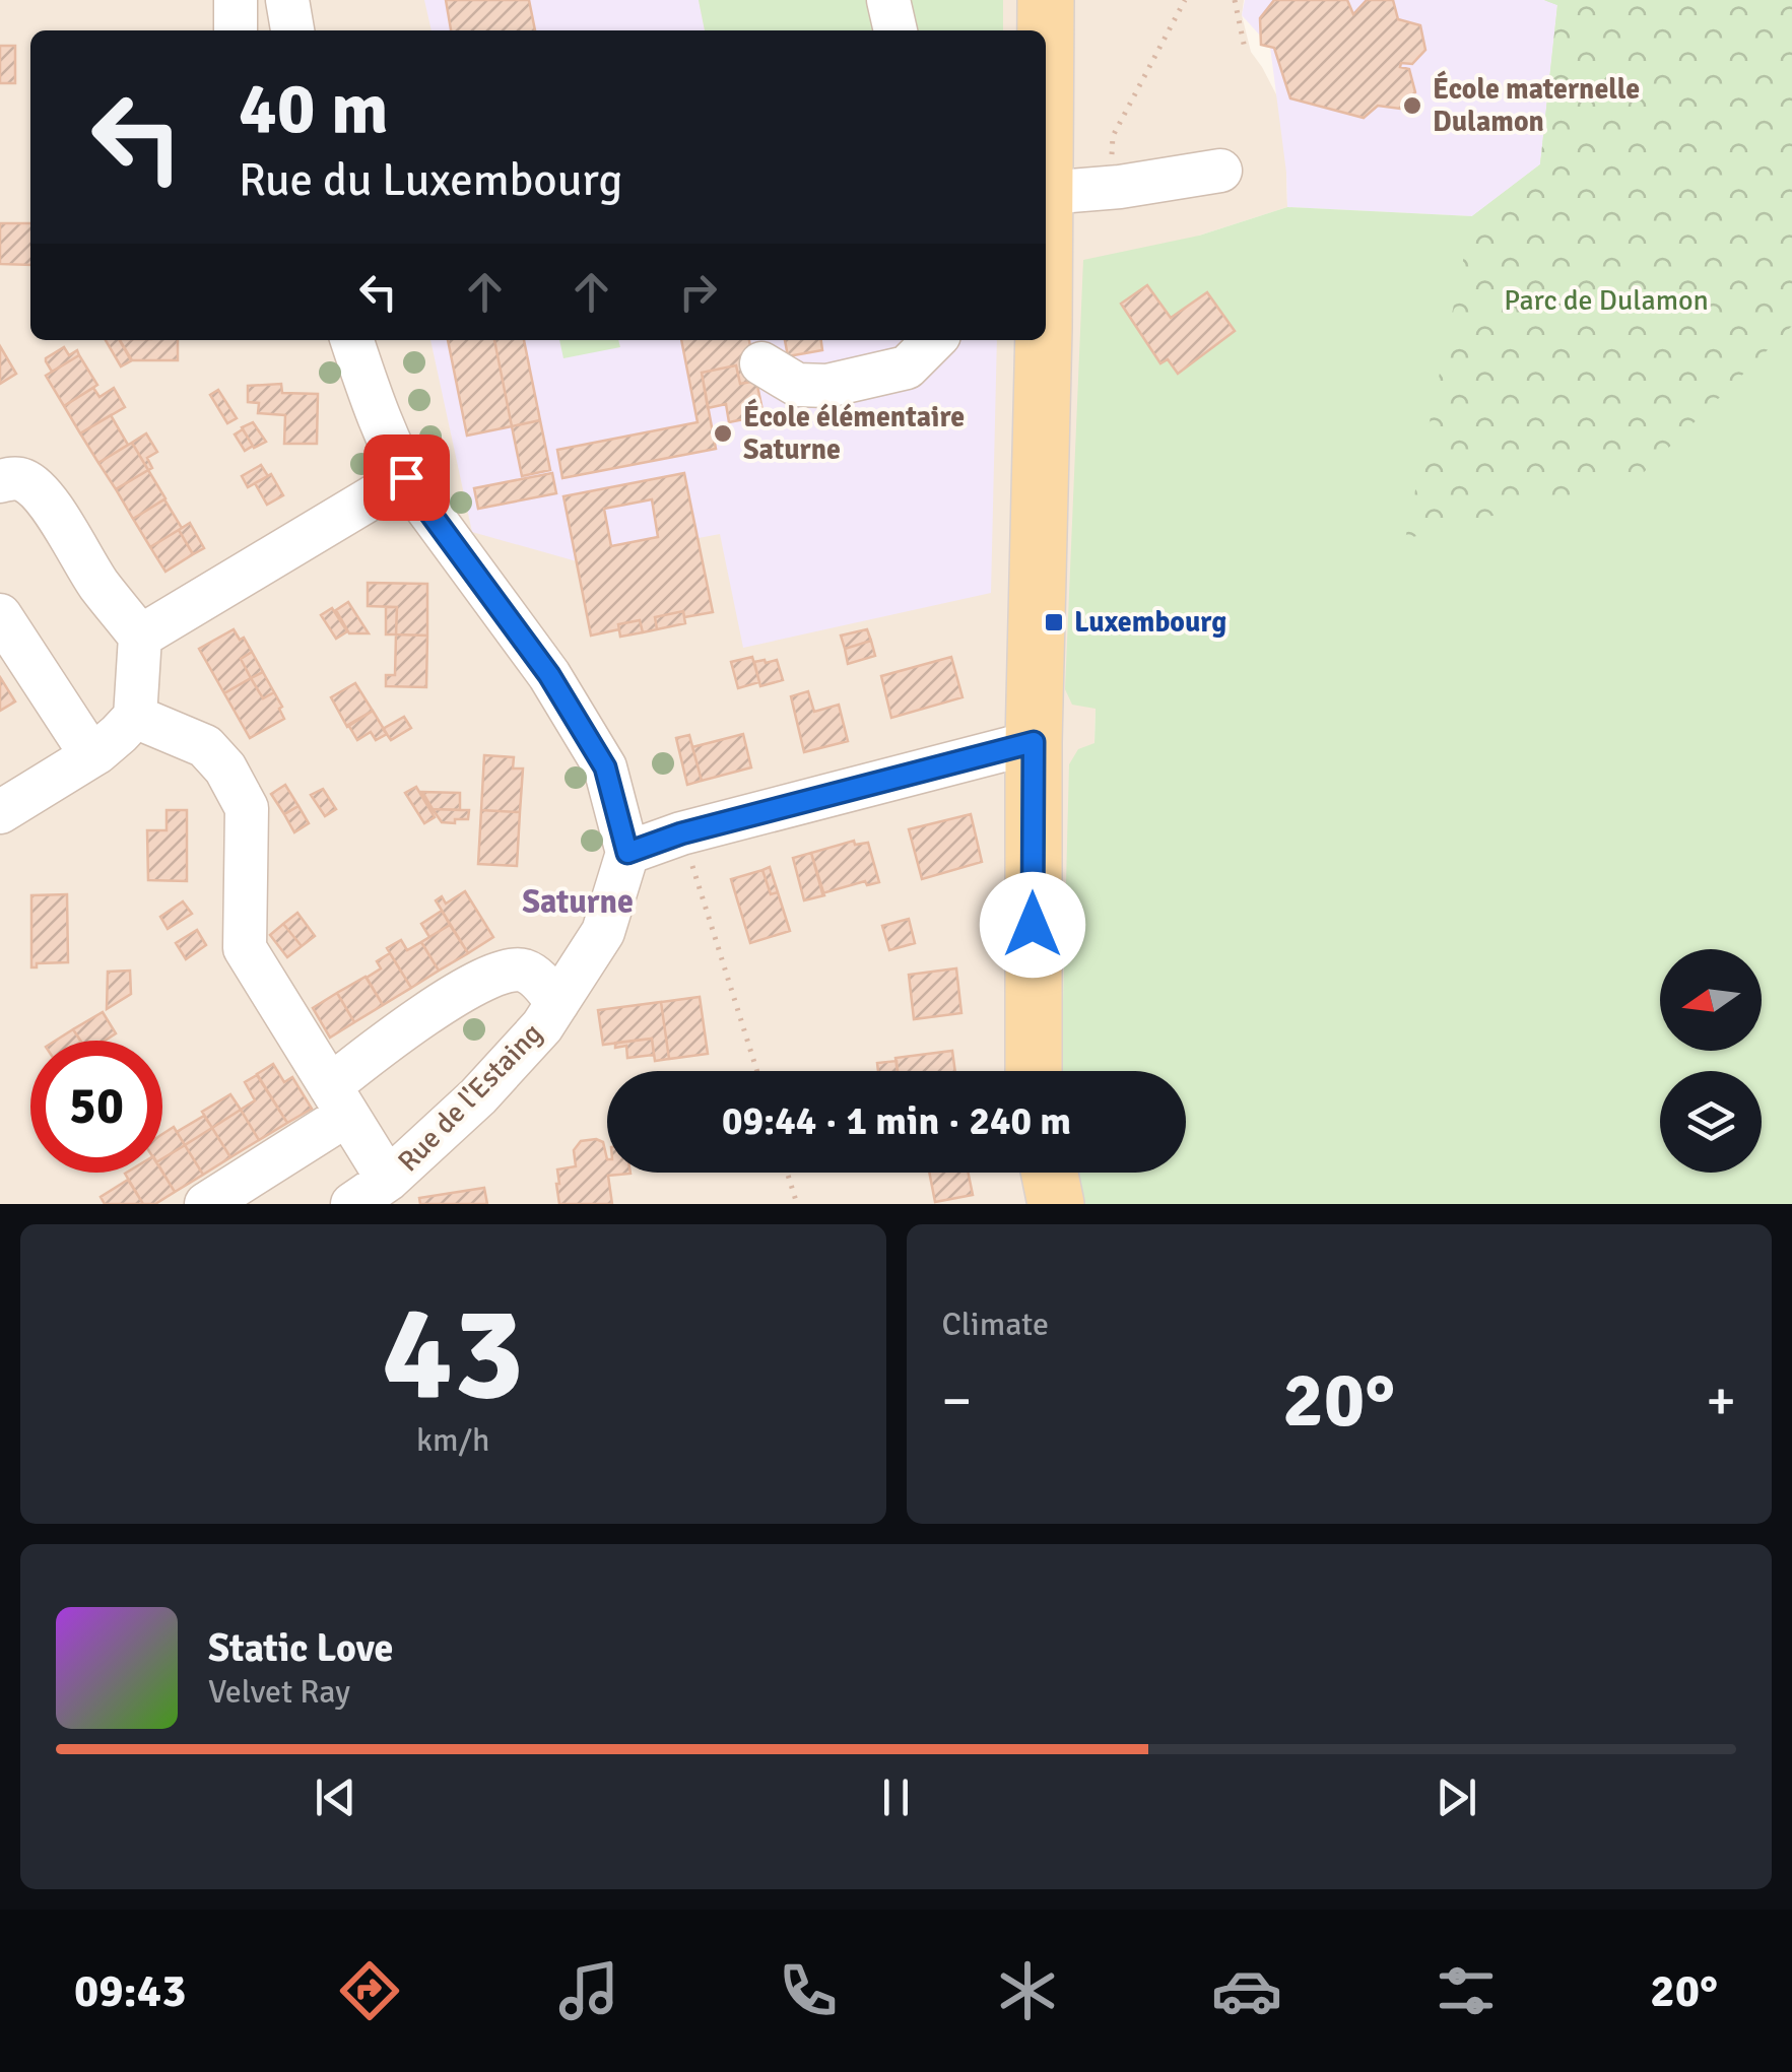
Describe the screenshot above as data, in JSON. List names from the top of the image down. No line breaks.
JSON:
{"streets":{"street":["Rue de l'Estaing"]},"districts":["Saturne"],"parks":["Parc de Dulamon"],"places":{"other":["École maternelle Dulamon","École élémentaire Saturne"],"transit":["Luxembourg"]},"north":"left","page":{"turn":["40 m","Rue du Luxembourg"],"limit":"50","trip":"09:44 · 1 min · 240 m","tile":[["43","km/h"],"Climate"],"heat":["−","20°","+"],"song":["Static Love","Velvet Ray"],"tabs":["09:43","20°"]}}
